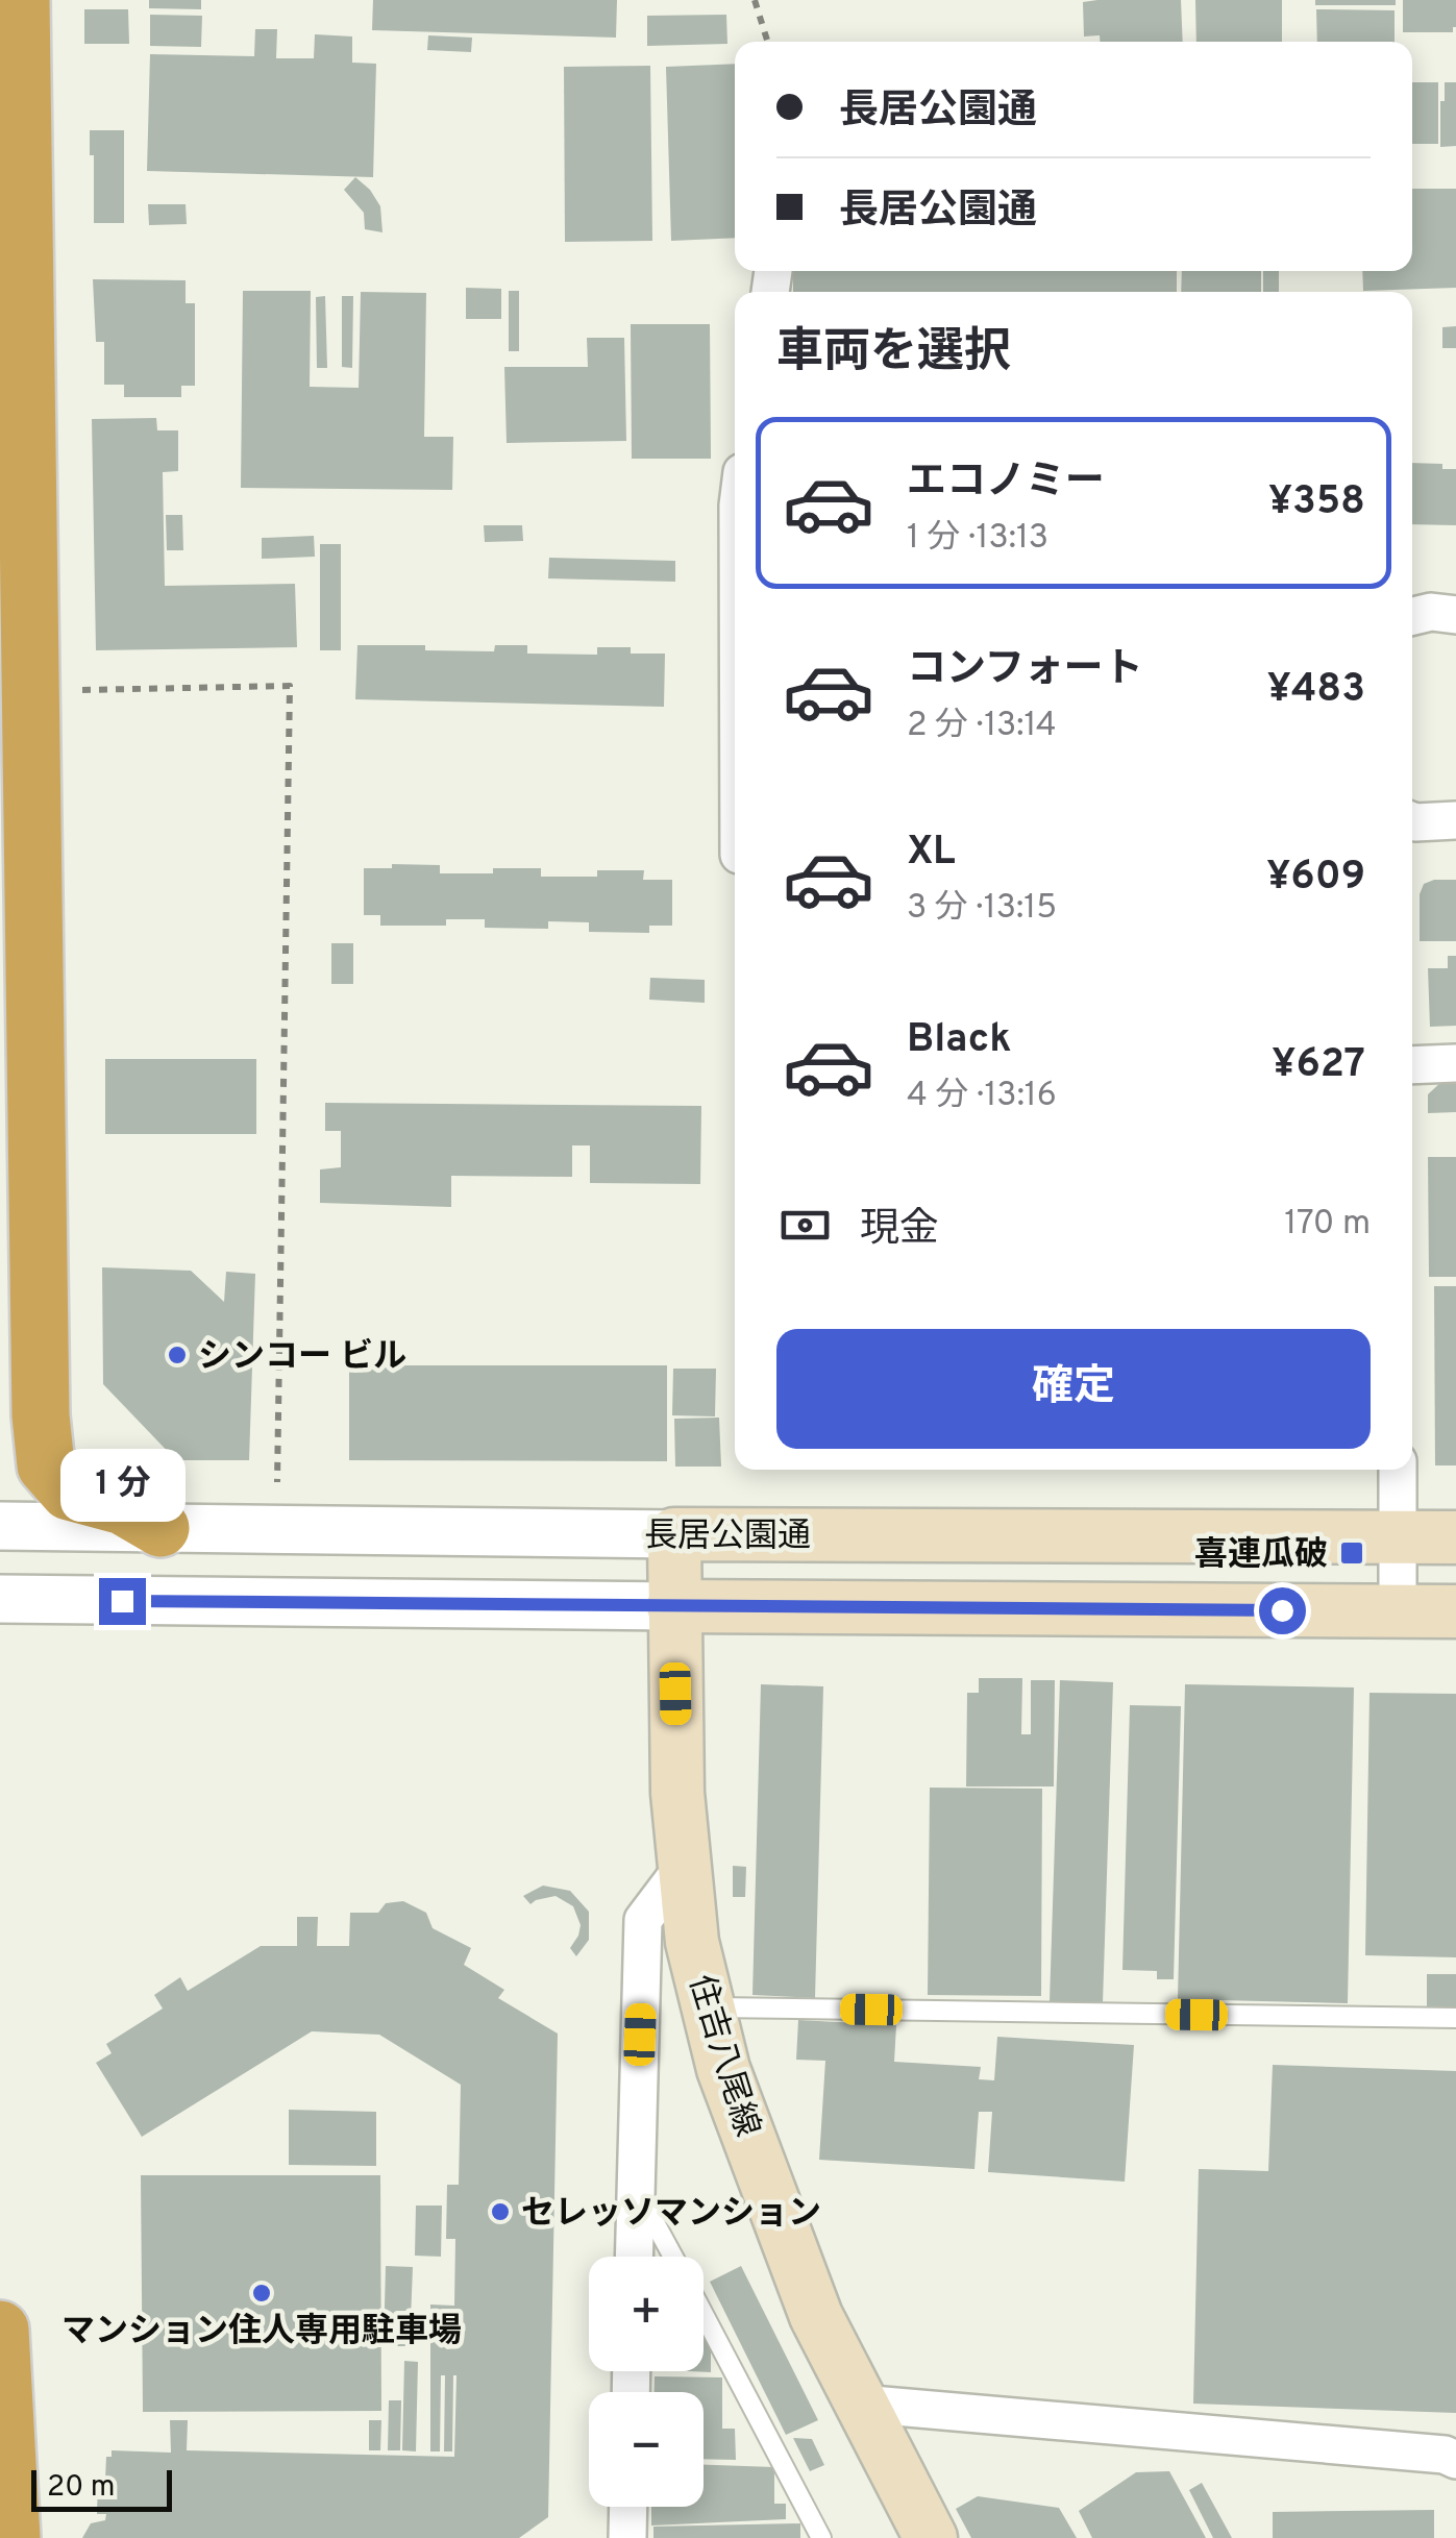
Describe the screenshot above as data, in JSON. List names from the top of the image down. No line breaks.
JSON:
{"streets":{"main road":["長居公園通","住吉八尾線"]},"crossings":[["長居公園通","住吉八尾線"]],"places":{"other":["シンコー ビル","セレッソマンション","マンション住人専用駐車場"],"transit":["喜連瓜破"]},"scale_bar":"20 m","page":{"banner":["長居公園通","長居公園通"],"heading":"車両を選択","list":[{"name":"エコノミー","note":"1 分 · 13:13","value":"¥358"},{"name":"コンフォート","note":"2 分 · 13:14","value":"¥483"},{"name":"XL","note":"3 分 · 13:15","value":"¥609"},{"name":"Black","note":"4 分 · 13:16","value":"¥627"}],"pay":["現金","170 m"],"buttons":"確定","bubble":"1 分","map_buttons":["+","−"],"scale":"20 m"}}
